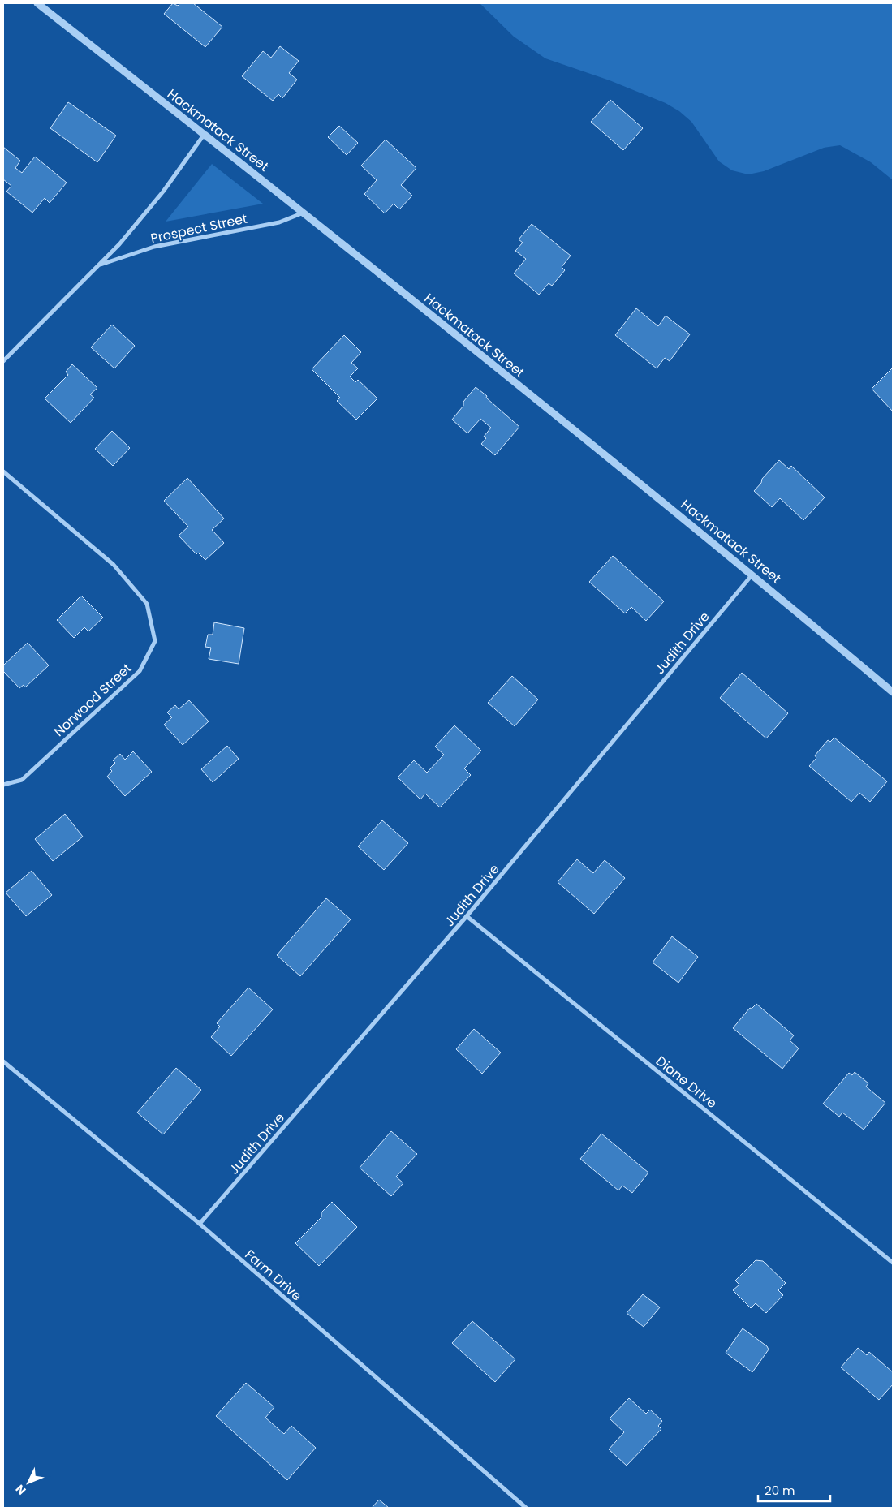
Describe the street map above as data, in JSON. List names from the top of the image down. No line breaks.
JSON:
{"streets":{"street":["Hackmatack Street","Prospect Street","Judith Drive","Norwood Street","Diane Drive","Farm Drive"]},"crossings":[["Hackmatack Street","Prospect Street"],["Hackmatack Street","Judith Drive"],["Judith Drive","Diane Drive"],["Judith Drive","Farm Drive"]],"scale_bar":"20 m","north":"bottom left"}
